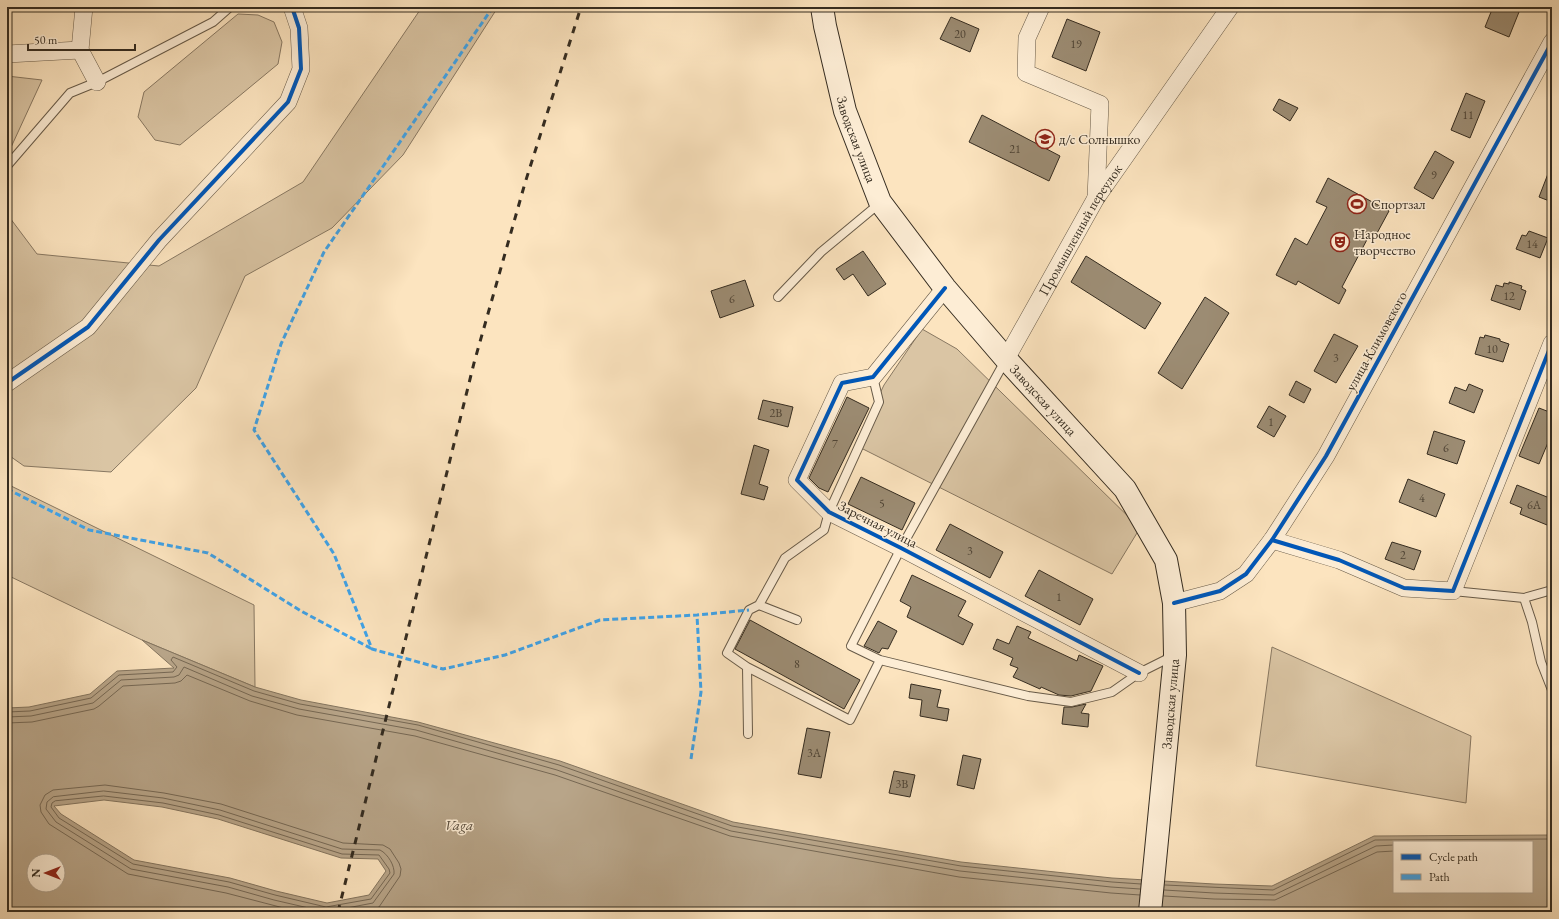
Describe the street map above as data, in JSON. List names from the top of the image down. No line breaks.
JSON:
{"streets":{"main road":["Заводская улица"],"street":["Промышленный переулок","улица Климовского","Заречная улица"]},"crossings":[["Заводская улица","Промышленный переулок"],["Заводская улица","улица Климовского"]],"water":["Vaga"],"places":{"school or university":["д/с Солнышко"],"sports":["Спортзал"],"theatre":["Народное творчество"]},"house_numbers":["20","19","11","21","9","14","12","6","10","3","2В","1","7","6","4","5","6А","3","2","1","8","3А","3В"],"legend":["Cycle path","Path"],"scale_bar":"50 m","north":"left"}
